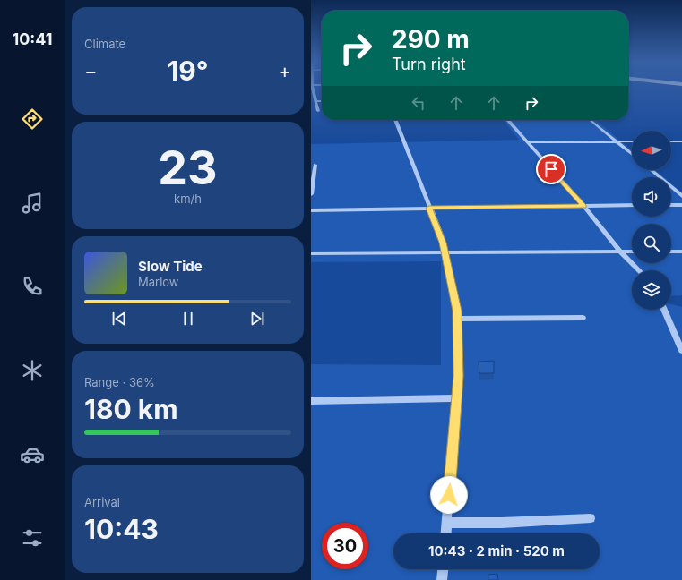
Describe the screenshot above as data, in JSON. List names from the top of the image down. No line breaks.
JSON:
{"north":"left","page":{"tabs":"10:41","tile":["Climate",["23","km/h"],["Range · 36%","180 km"],["Arrival","10:43"]],"turn":["290 m","Turn right"],"heat":["−","19°","+"],"song":["Slow Tide","Marlow"],"limit":"30","trip":"10:43 · 2 min · 520 m"}}
